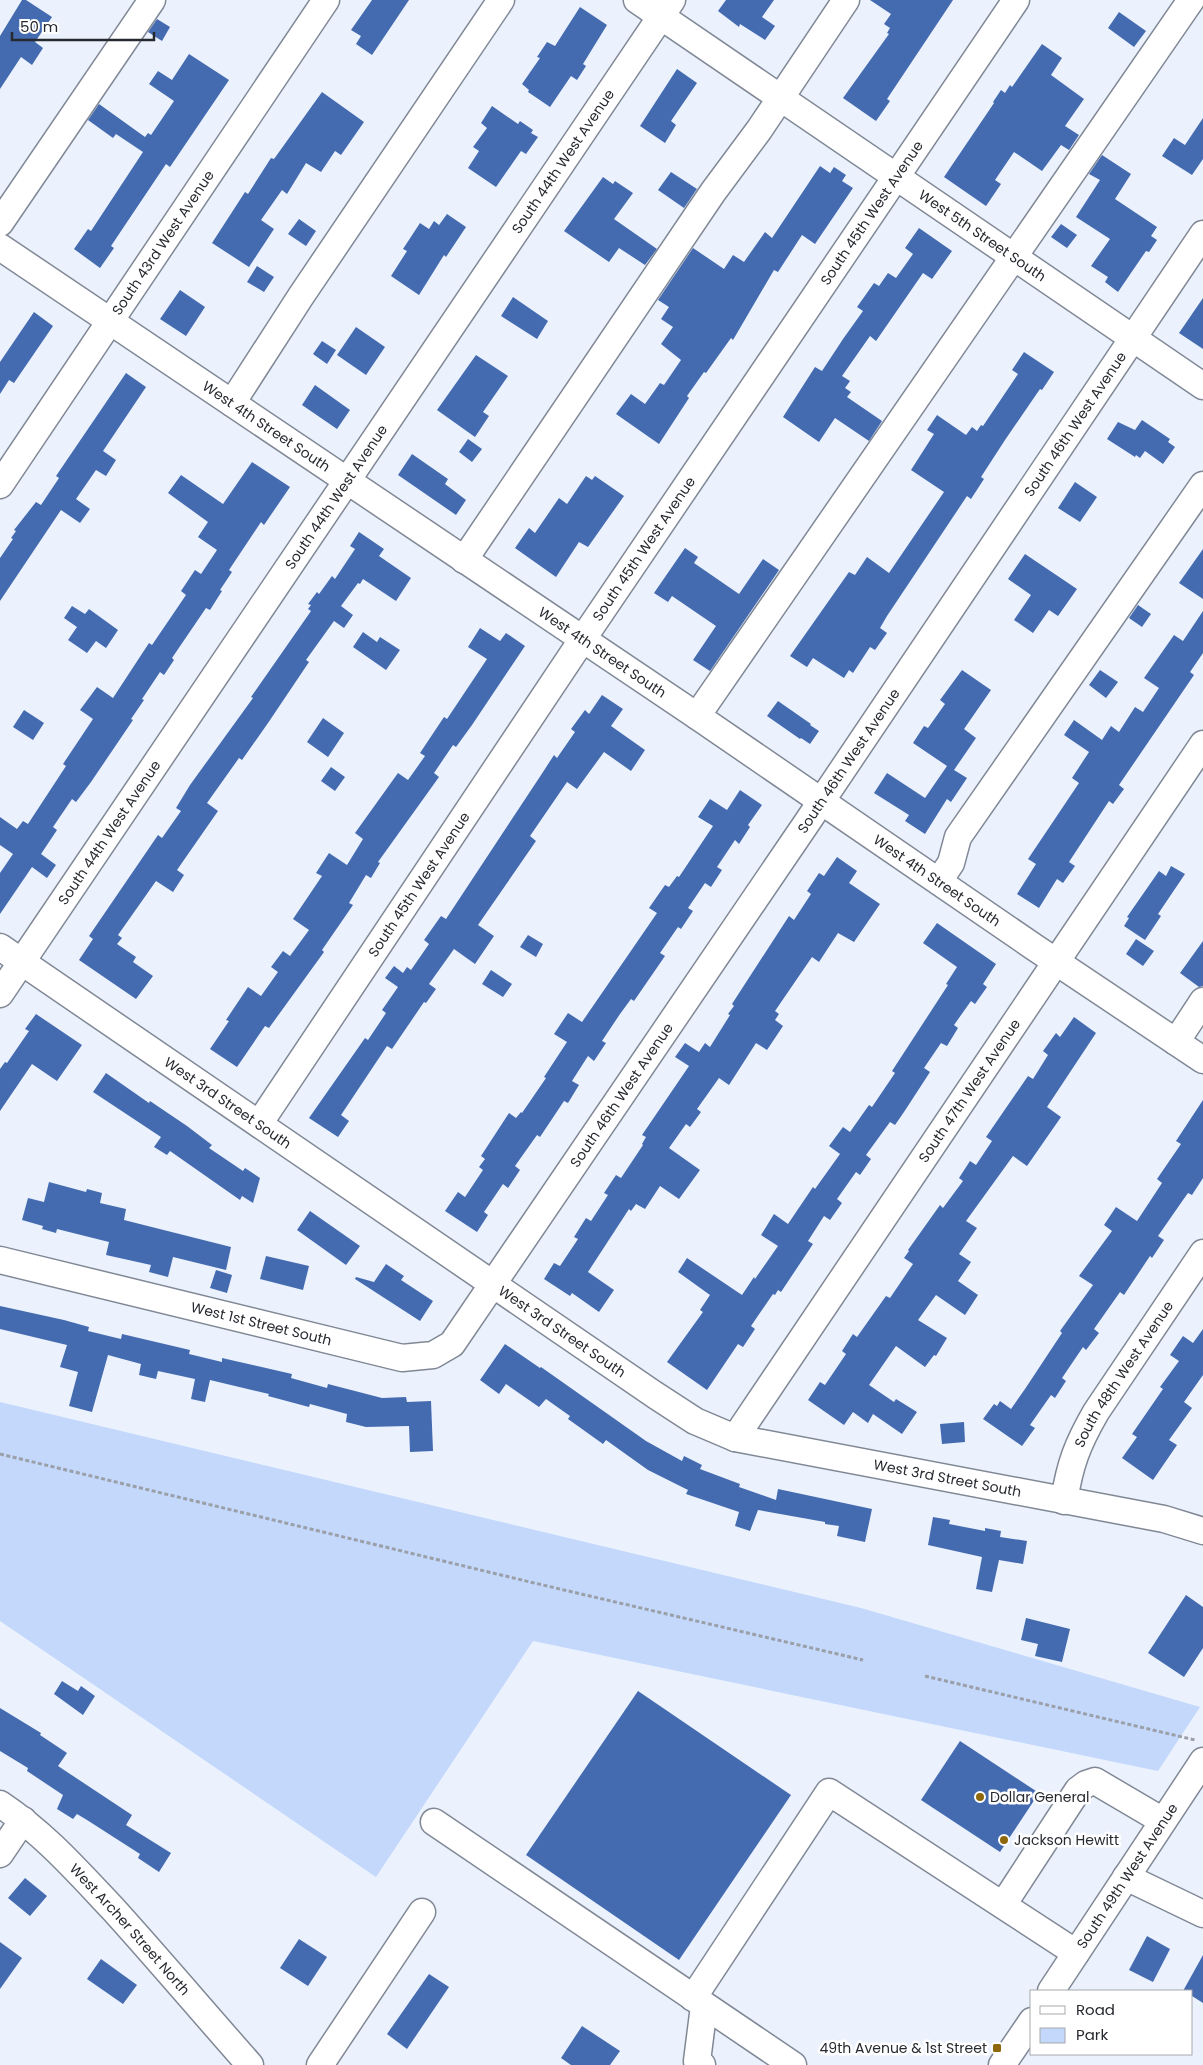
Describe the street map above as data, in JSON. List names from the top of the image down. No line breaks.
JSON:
{"streets":{"street":["South 44th West Avenue","South 45th West Avenue","West 5th Street South","South 43rd West Avenue","South 46th West Avenue","West 4th Street South","South 47th West Avenue","West 3rd Street South","West 1st Street South","South 48th West Avenue","South 49th West Avenue","West Archer Street North"]},"crossings":[["South 44th West Avenue","West 5th Street South"],["South 44th West Avenue","West 4th Street South"],["South 44th West Avenue","West 3rd Street South"],["South 45th West Avenue","West 5th Street South"],["South 45th West Avenue","West 4th Street South"],["South 45th West Avenue","West 3rd Street South"],["West 5th Street South","South 46th West Avenue"],["South 43rd West Avenue","West 4th Street South"],["South 46th West Avenue","West 4th Street South"],["South 46th West Avenue","West 3rd Street South"],["South 46th West Avenue","West 1st Street South"],["West 4th Street South","South 47th West Avenue"],["South 47th West Avenue","West 3rd Street South"],["West 3rd Street South","West 1st Street South"],["West 3rd Street South","South 48th West Avenue"]],"places":{"other":["Dollar General","Jackson Hewitt"],"transit":["49th Avenue & 1st Street"]},"legend":["Road","Park"],"scale_bar":"50 m"}
